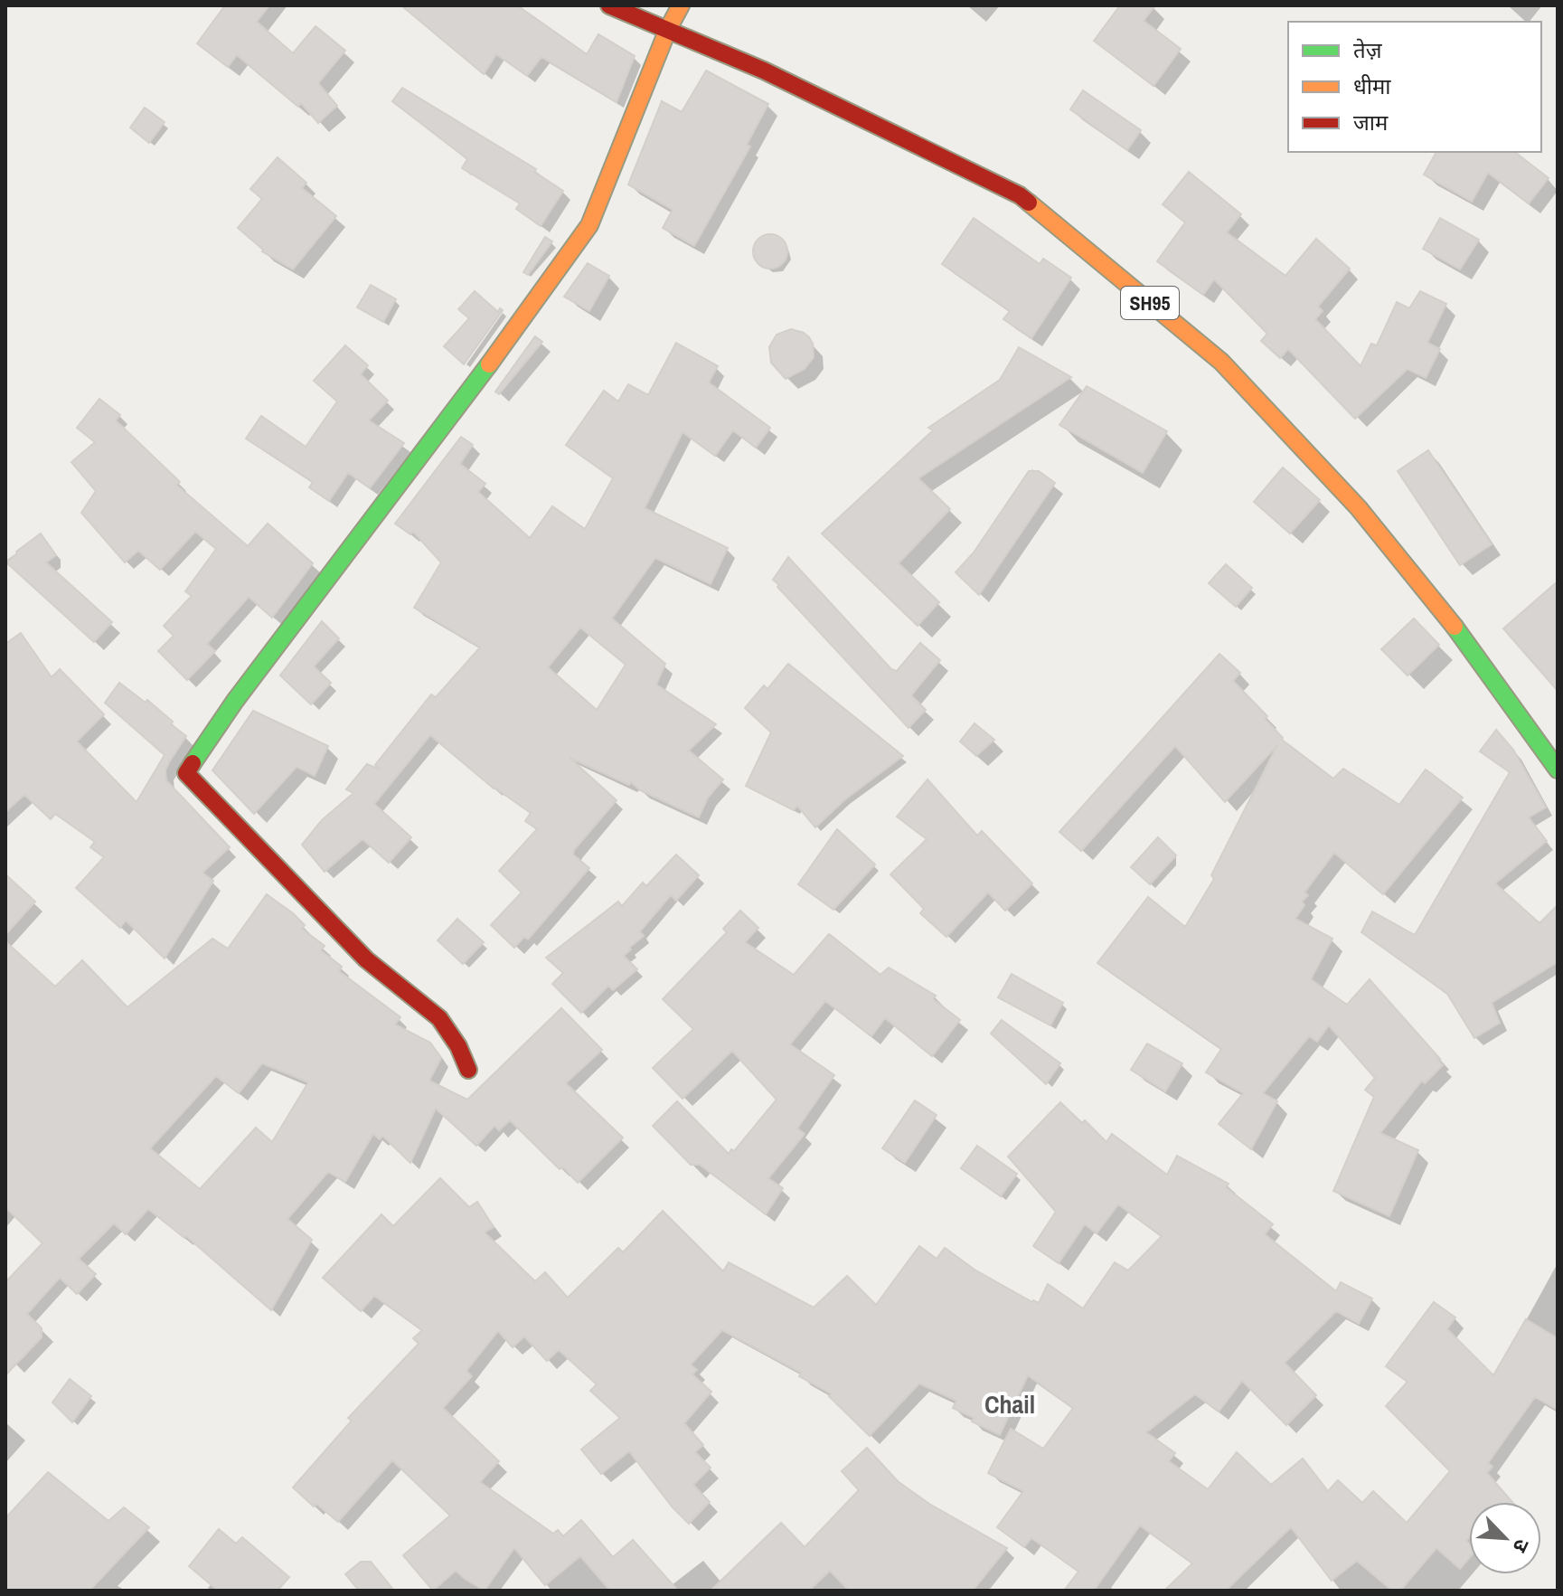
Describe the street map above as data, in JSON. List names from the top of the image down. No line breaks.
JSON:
{"streets":{"street":["SH95"]},"districts":["Chail"],"legend":["तेज़","धीमा","जाम"],"north":"bottom right"}
